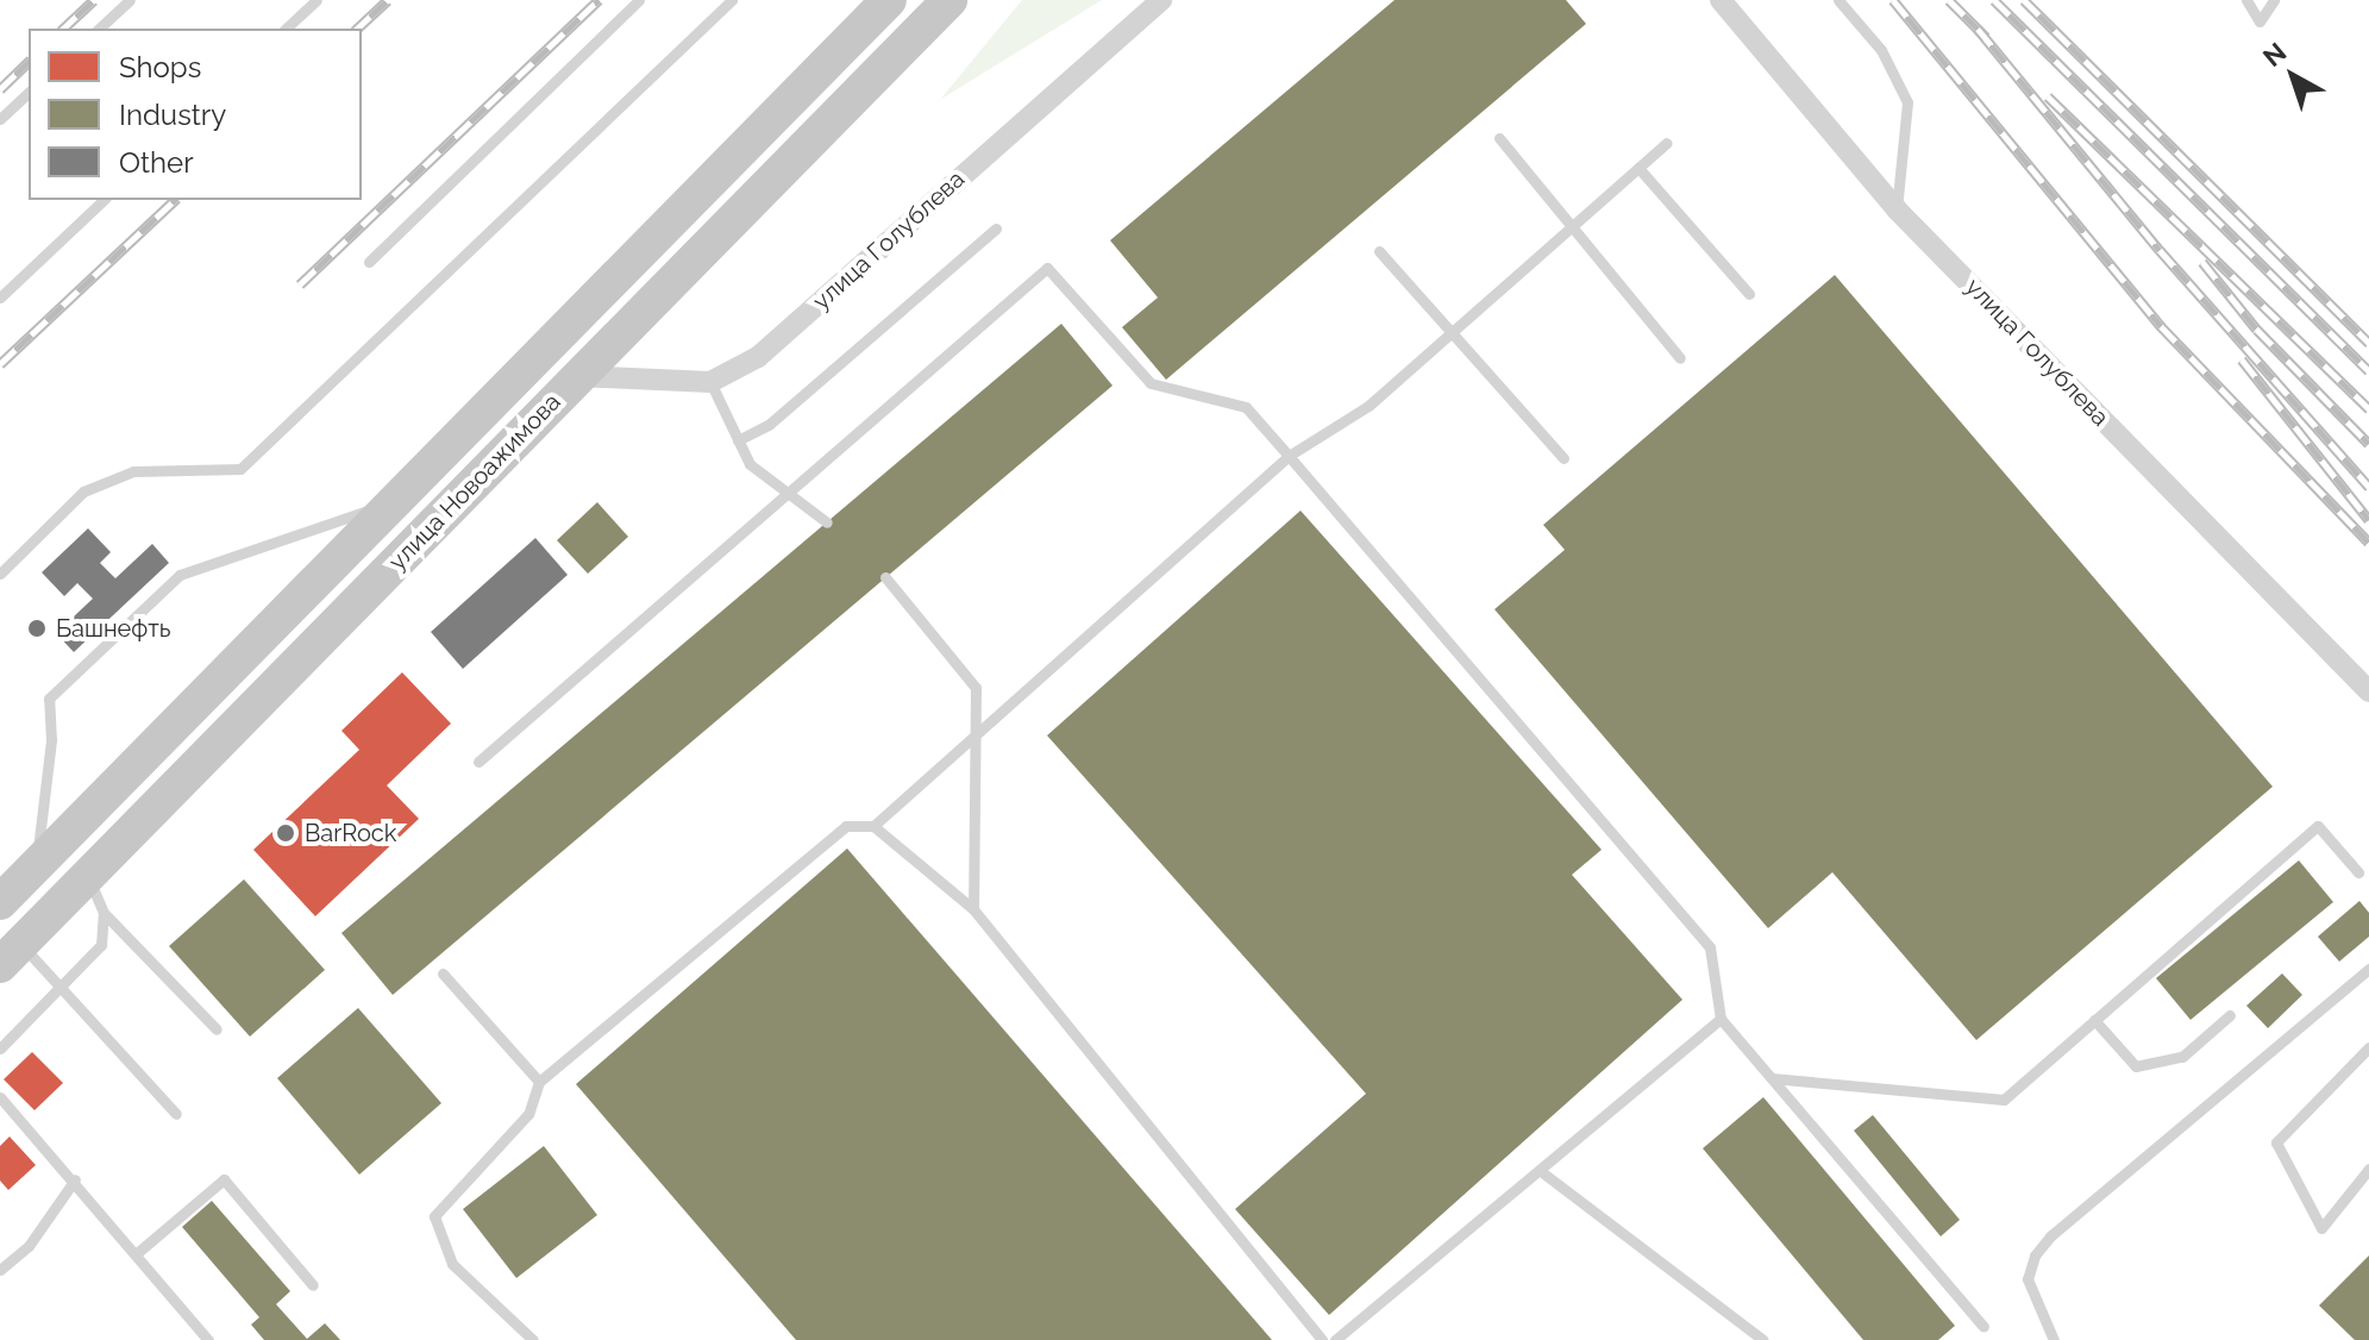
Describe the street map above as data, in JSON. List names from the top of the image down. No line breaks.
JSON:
{"streets":{"main road":["улица Новоажимова"],"street":["улица Голублева"]},"places":["Башнефть","BarRock"],"legend":["Shops","Industry","Other"],"north":"top left"}
